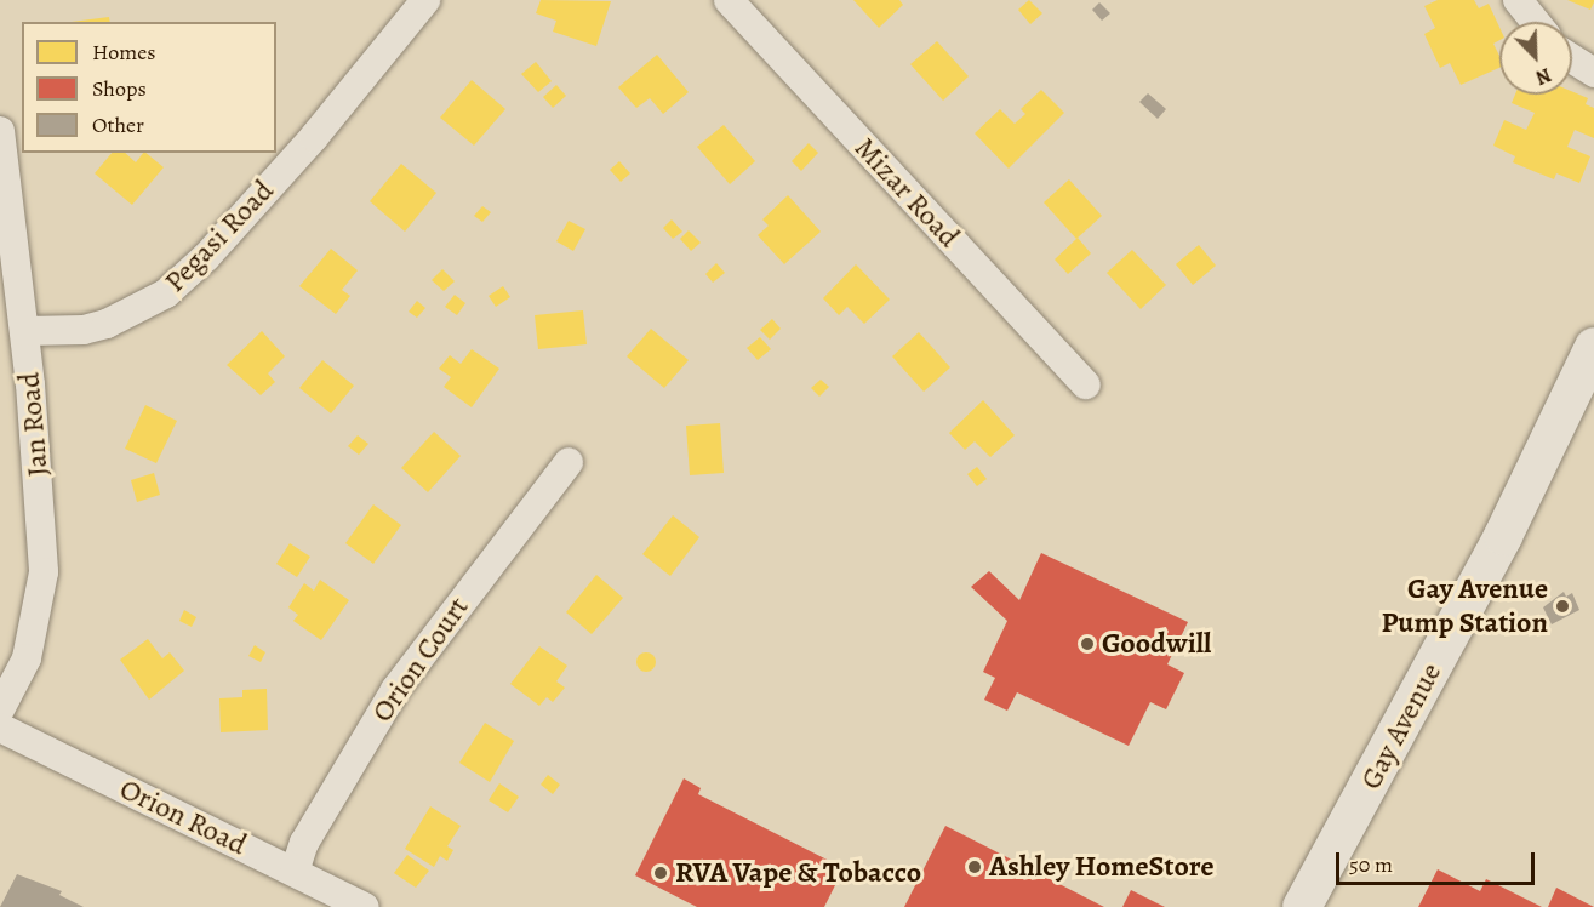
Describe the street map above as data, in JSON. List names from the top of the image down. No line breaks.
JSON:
{"streets":{"street":["Mizar Road","Pegasi Road","Jan Road","Orion Court","Gay Avenue","Orion Road"]},"crossings":[["Pegasi Road","Jan Road"],["Orion Court","Orion Road"]],"places":["Gay Avenue Pump Station","Goodwill","Ashley HomeStore","RVA Vape & Tobacco"],"legend":["Homes","Shops","Other"],"scale_bar":"50 m","north":"bottom right"}
